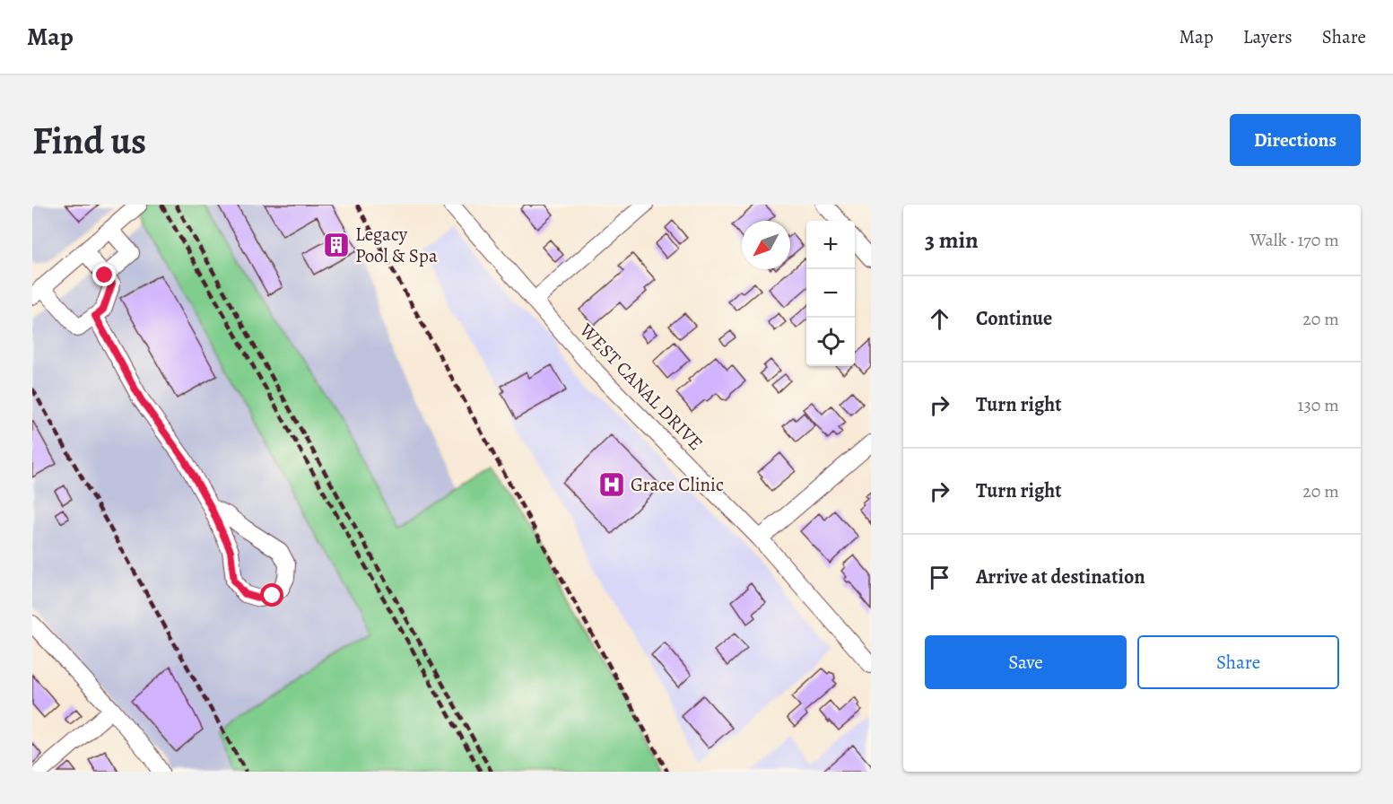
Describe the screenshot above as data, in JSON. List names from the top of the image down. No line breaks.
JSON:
{"streets":{"street":["WEST CANAL DRIVE"]},"places":{"building":["Legacy Pool & Spa"],"hospital":["Grace Clinic"]},"north":"bottom left","page":{"header":"Map","nav":["Map","Layers","Share"],"buttons":["Directions",["Save","Share"]],"title":"Find us","heading":["3 min","Walk · 170 m"],"map_buttons":["+","−"],"list":[["Continue","20 m"],["Turn right","130 m"],["Turn right","20 m"],"Arrive at destination"]}}
